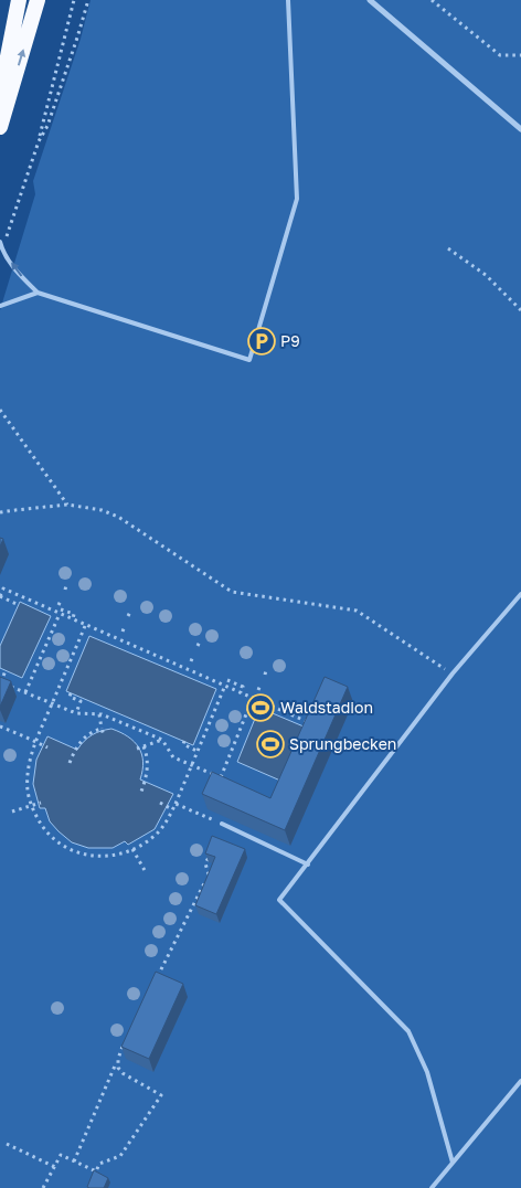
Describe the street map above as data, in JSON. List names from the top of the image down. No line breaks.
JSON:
{"places":{"parking":["P9"],"sports":["Waldstadion","Sprungbecken"]}}
